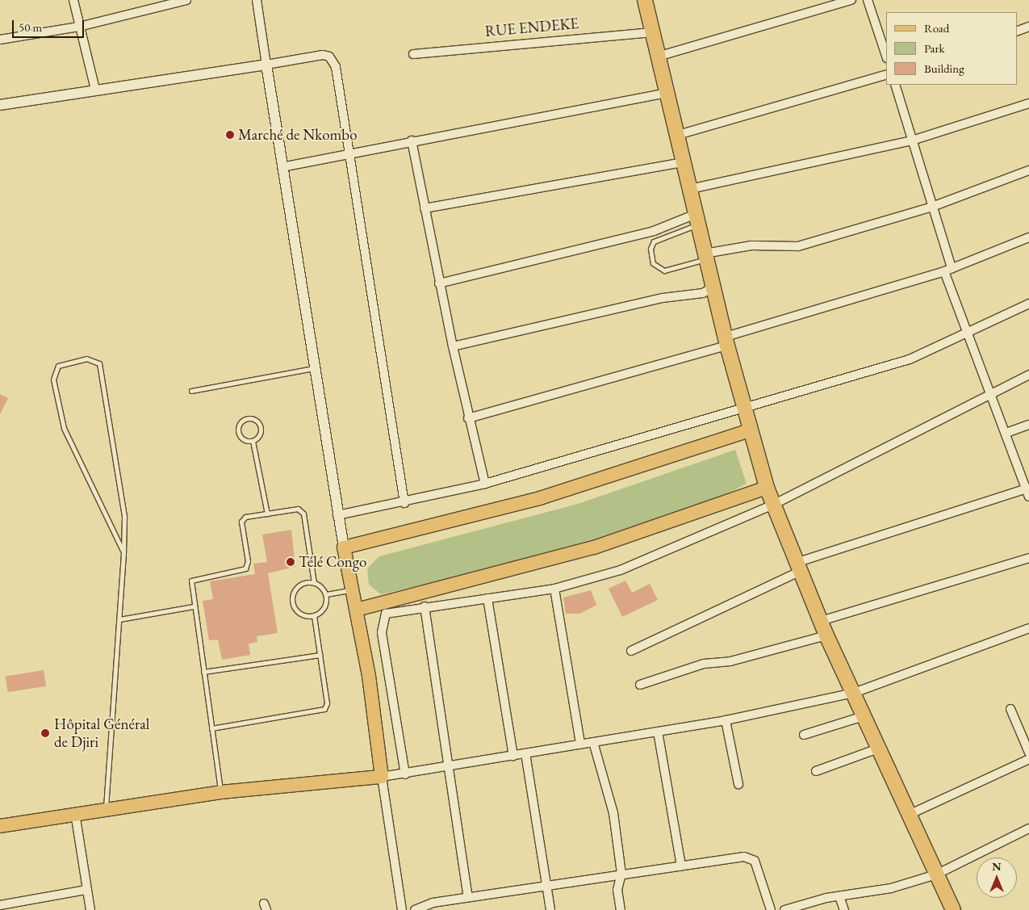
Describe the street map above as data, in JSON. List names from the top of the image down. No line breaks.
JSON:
{"streets":{"street":["RUE ENDEKE"]},"places":["Marché de Nkombo","Télé Congo","Hôpital Général de Djiri"],"legend":["Road","Park","Building"],"scale_bar":"50 m","north":"top"}
